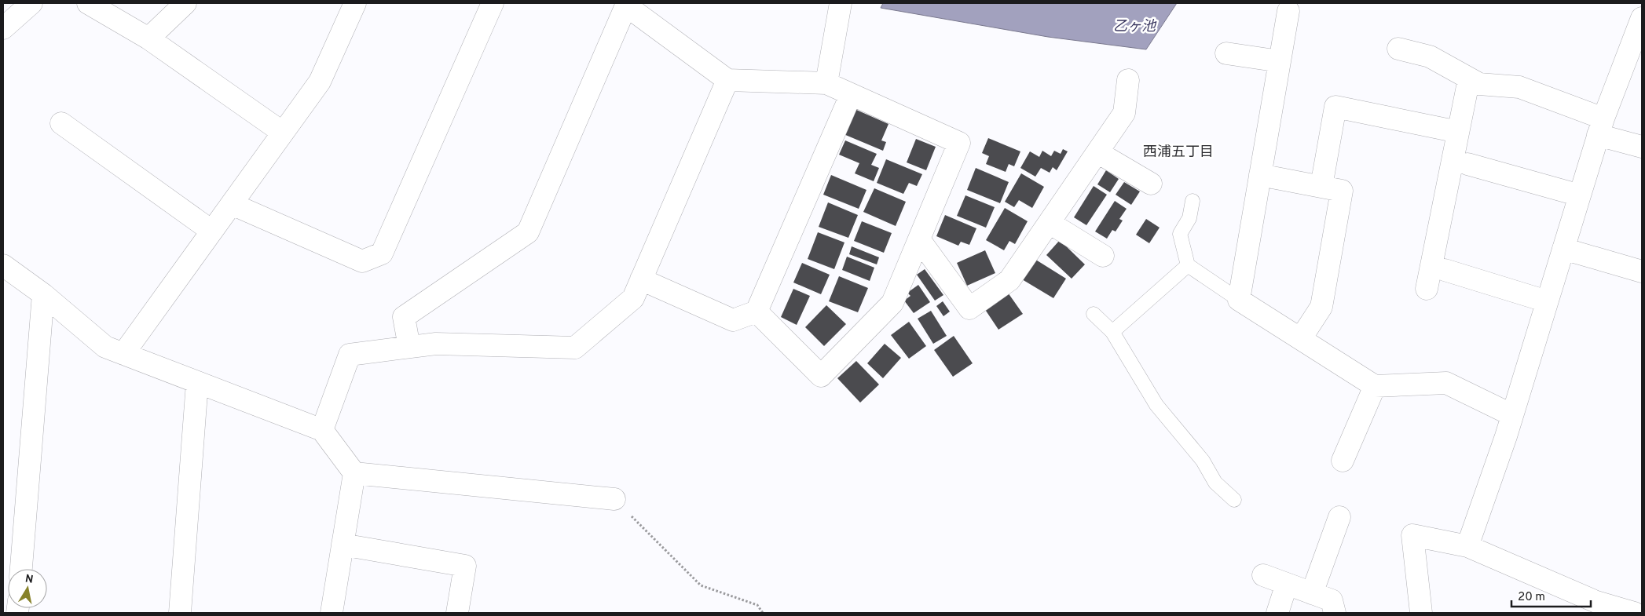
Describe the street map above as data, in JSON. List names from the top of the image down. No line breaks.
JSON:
{"districts":["西浦五丁目"],"water":["乙ヶ池"],"scale_bar":"20 m","north":"top"}
